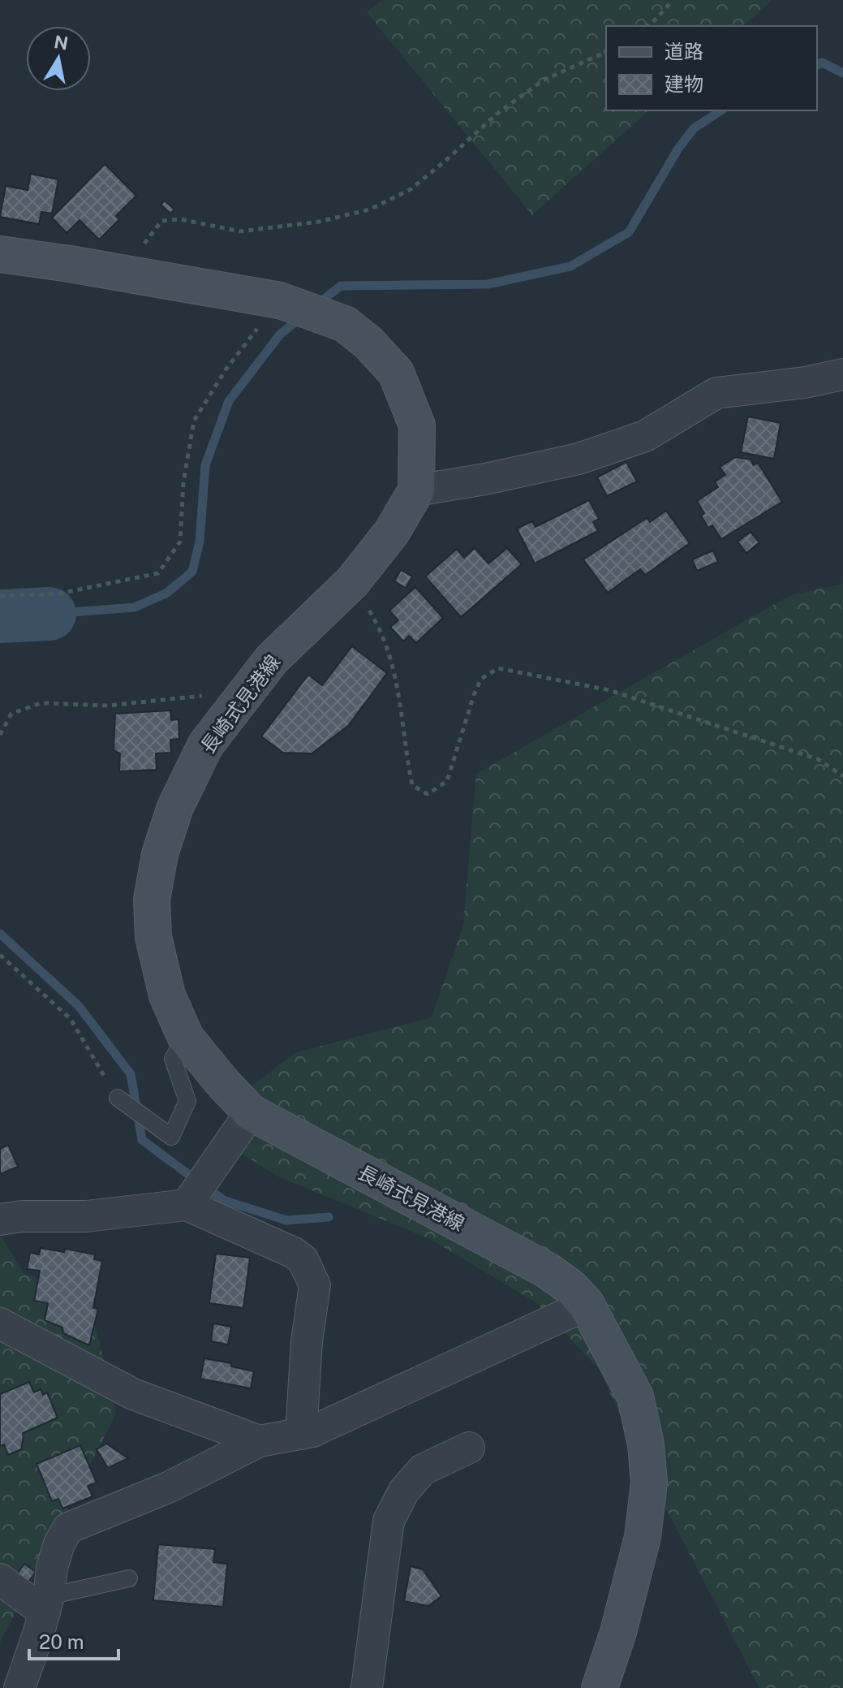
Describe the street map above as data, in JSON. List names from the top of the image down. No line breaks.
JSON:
{"streets":{"main road":["長崎式見港線"]},"legend":["道路","建物"],"scale_bar":"20 m","north":"top"}
